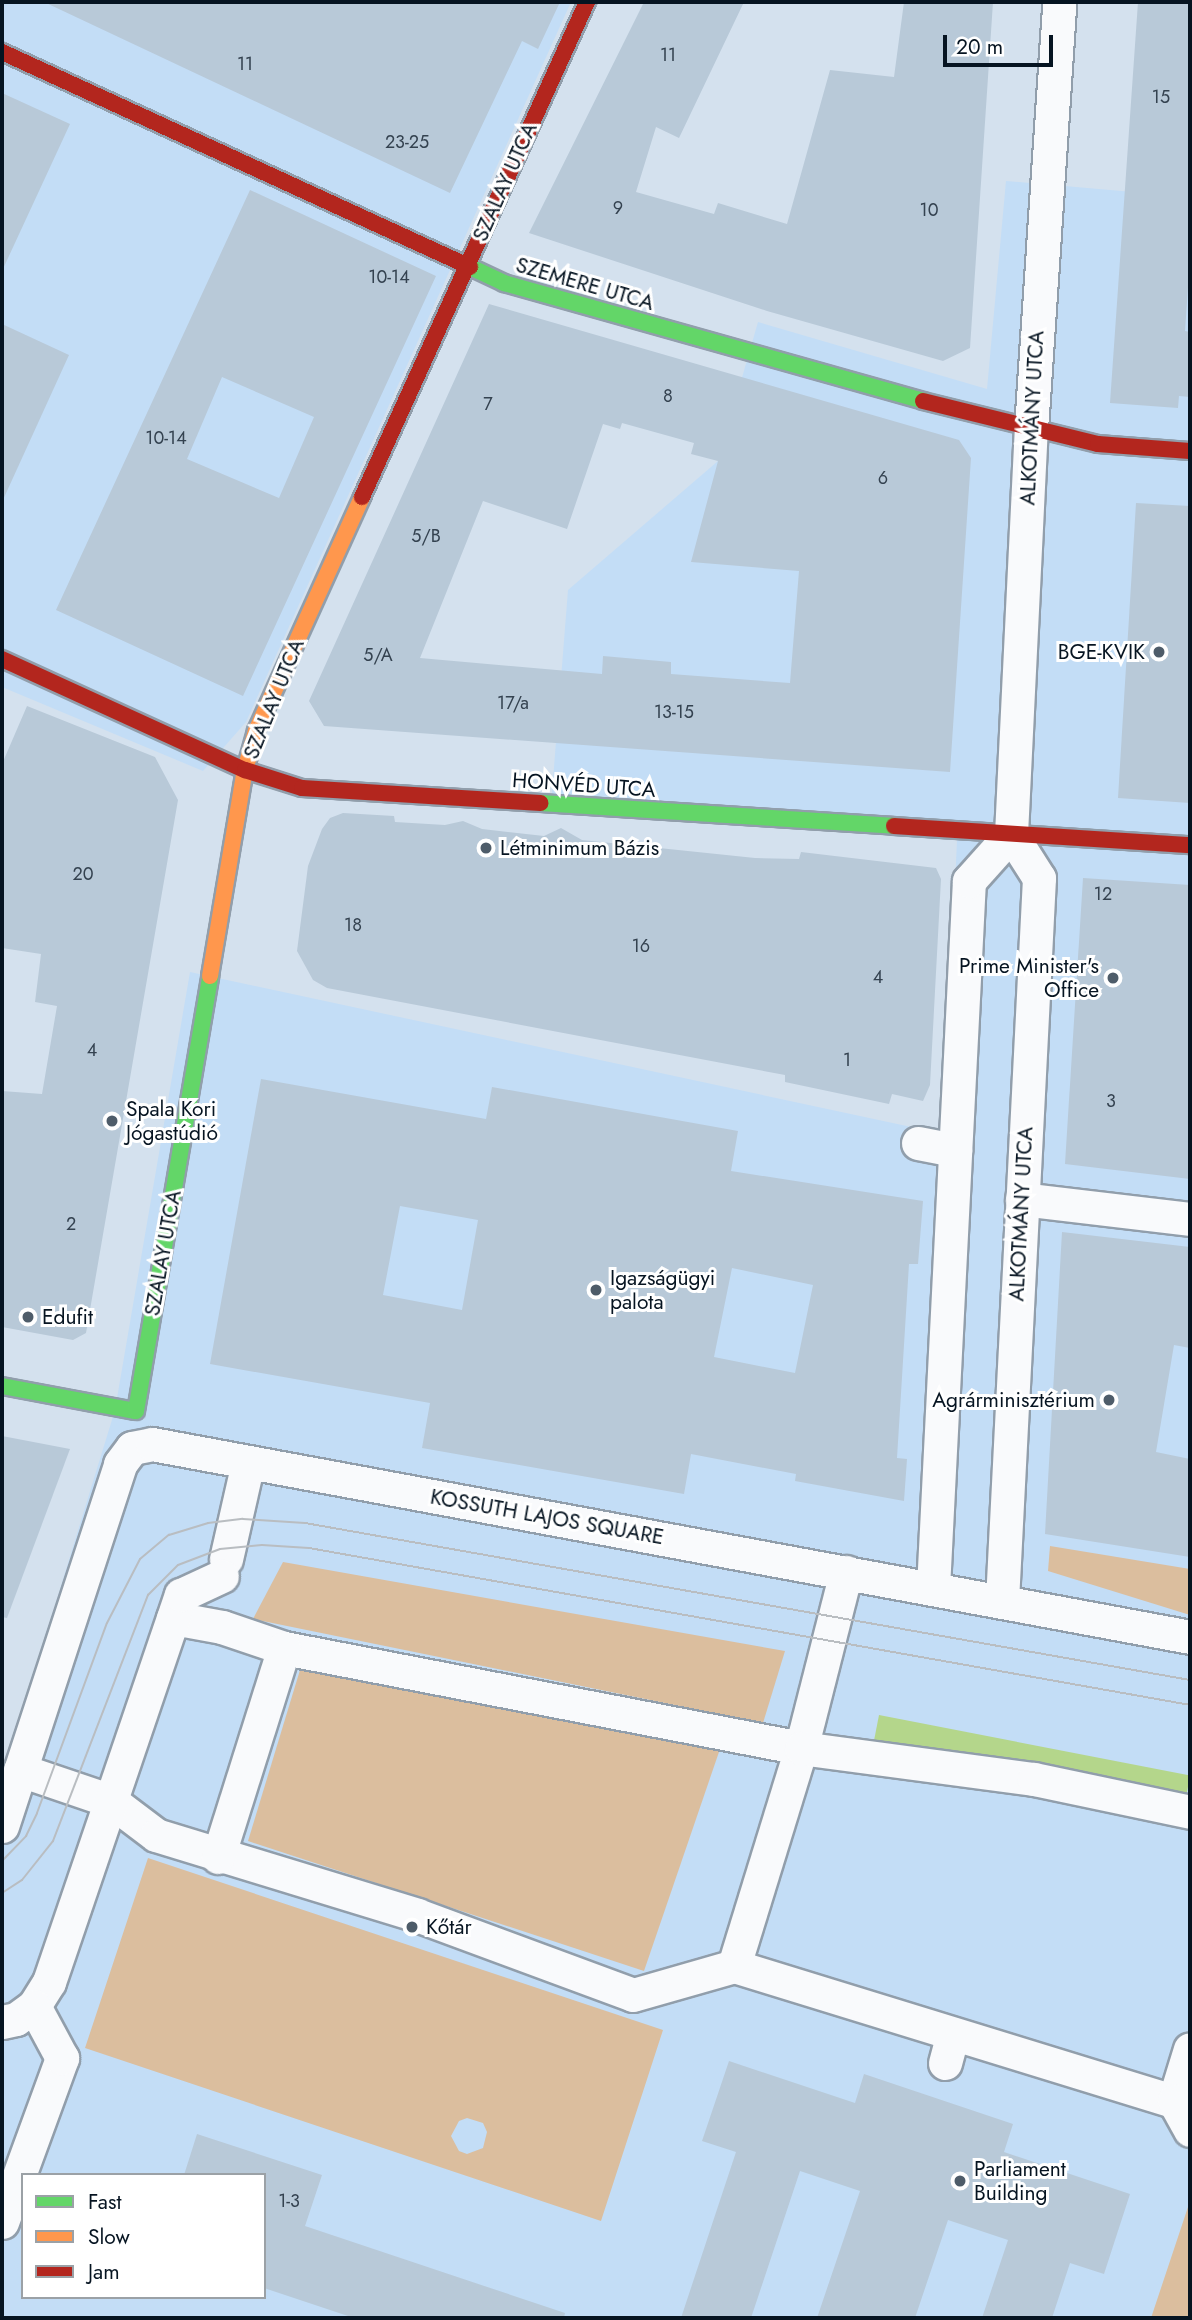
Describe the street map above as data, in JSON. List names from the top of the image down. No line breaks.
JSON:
{"streets":{"street":["SZALAY UTCA","SZEMERE UTCA","ALKOTMÁNY UTCA","HONVÉD UTCA","KOSSUTH LAJOS SQUARE"]},"crossings":[["SZALAY UTCA","SZEMERE UTCA"],["SZALAY UTCA","HONVÉD UTCA"],["SZALAY UTCA","KOSSUTH LAJOS SQUARE"],["SZEMERE UTCA","ALKOTMÁNY UTCA"],["ALKOTMÁNY UTCA","HONVÉD UTCA"],["ALKOTMÁNY UTCA","KOSSUTH LAJOS SQUARE"]],"places":["BGE-KVIK","Létminimum Bázis","Prime Minister's Office","Spala Kori Jógastúdió","Igazságügyi palota","Edufit","Agrárminisztérium","Kőtár","Parliament Building"],"house_numbers":["11","11","15","23-25","9","10","10-14","8","7","10-14","6","5/B","5/A","17/a","13-15","20","12","18","16","4","4","1","3","2","1-3"],"legend":["Fast","Slow","Jam"],"scale_bar":"20 m"}
